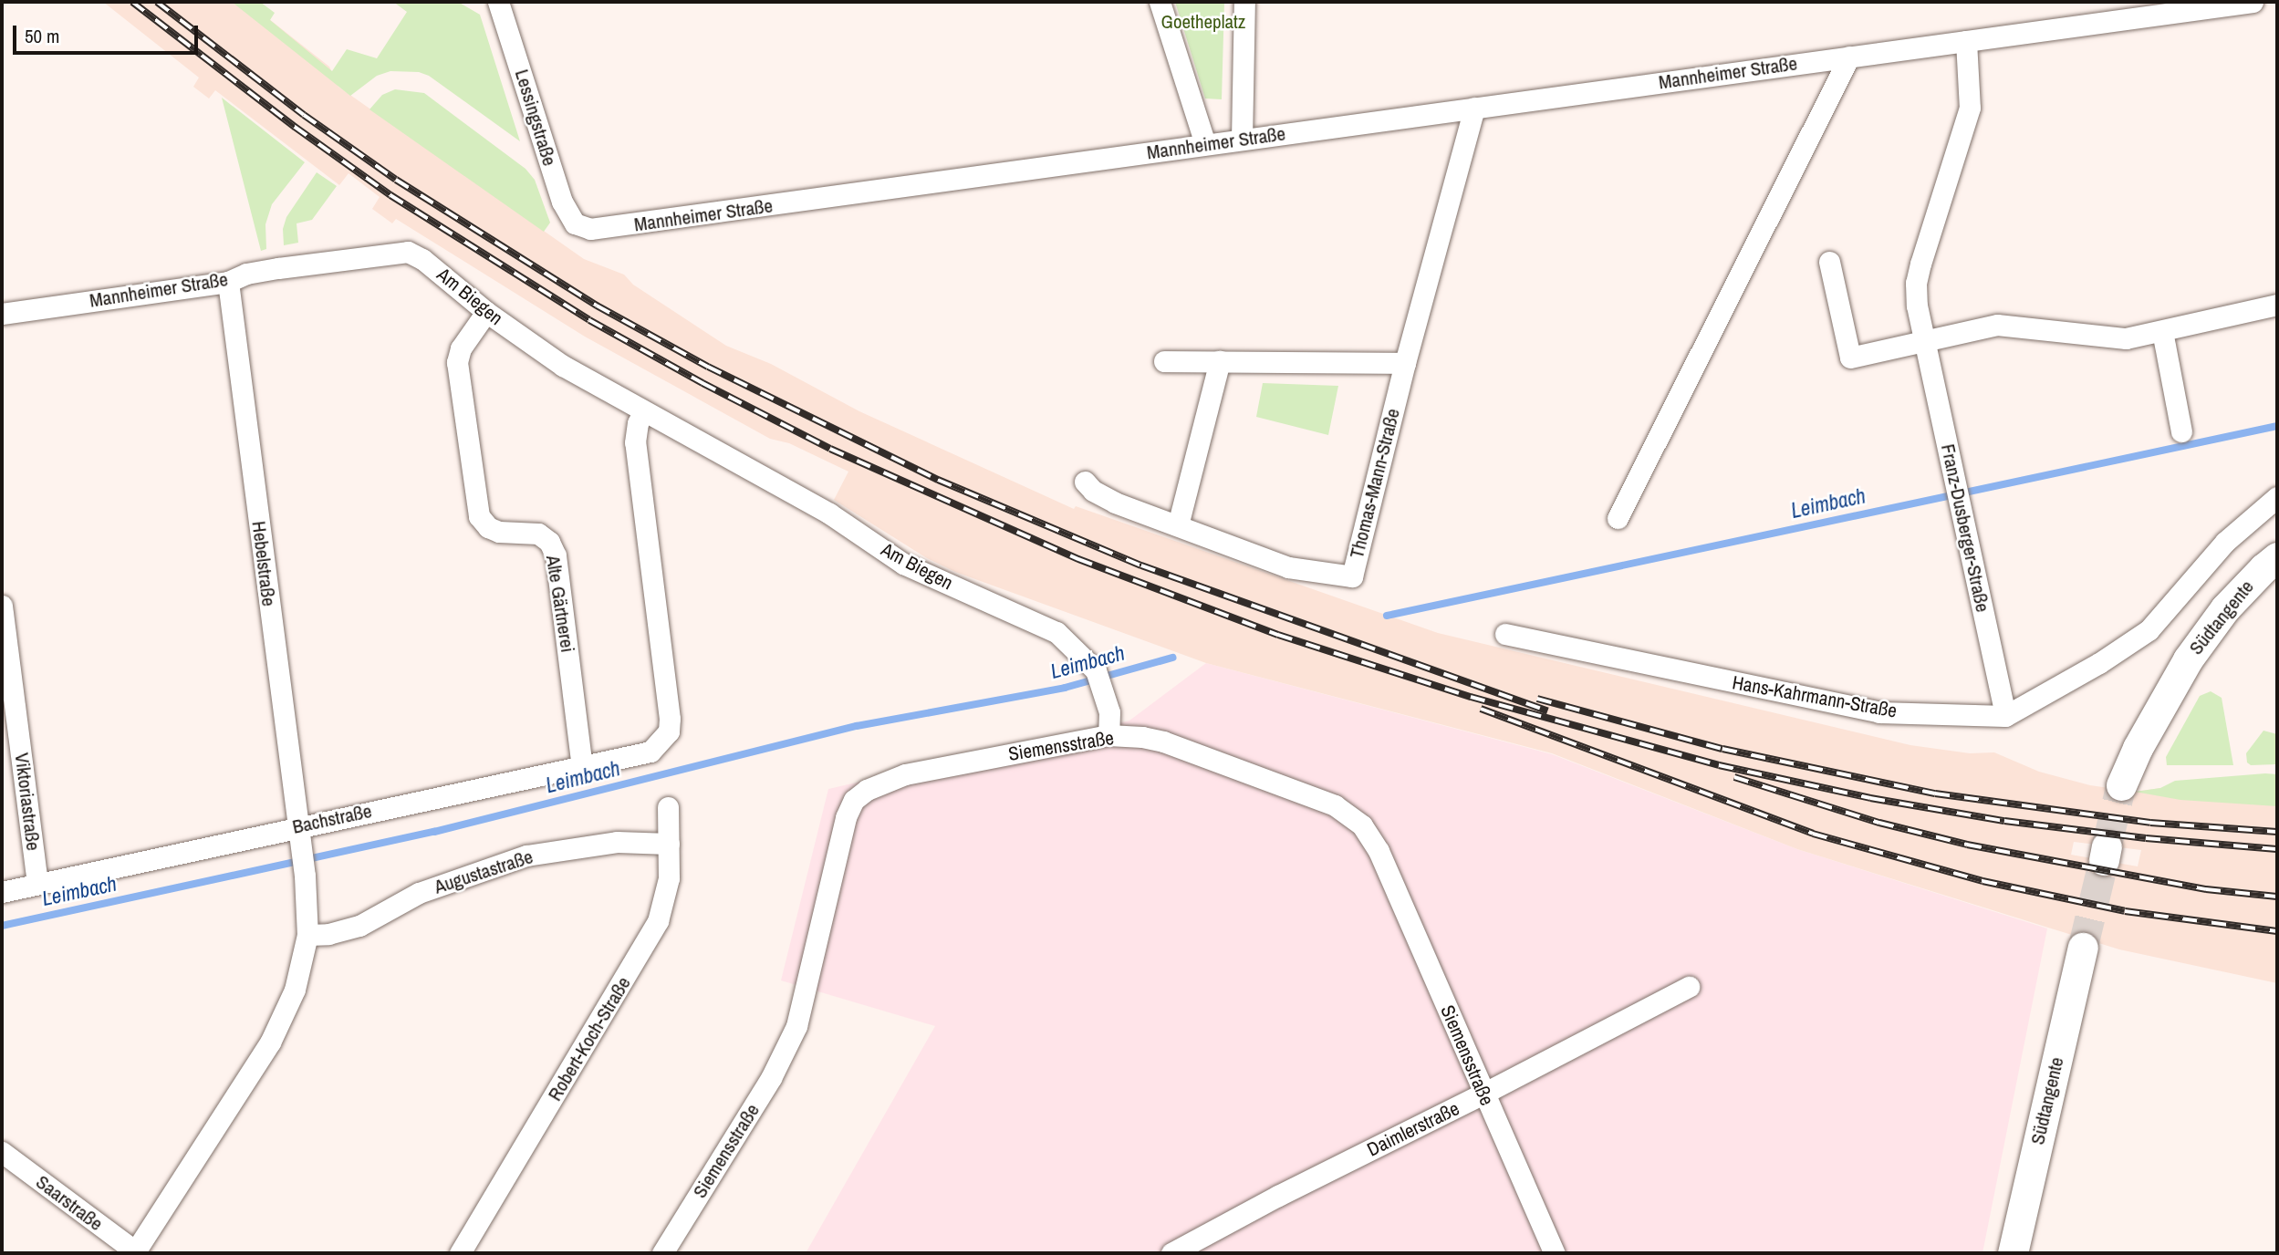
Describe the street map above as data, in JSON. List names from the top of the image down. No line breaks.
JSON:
{"streets":{"main road":["Südtangente"],"street":["Mannheimer Straße","Lessingstraße","Am Biegen","Thomas-Mann-Straße","Franz-Dusberger-Straße","Hebelstraße","Alte Gärtnerei","Hans-Kahrmann-Straße","Siemensstraße","Viktoriastraße","Bachstraße","Augustastraße","Robert-Koch-Straße","Daimlerstraße","Saarstraße"]},"crossings":[["Mannheimer Straße","Lessingstraße"],["Mannheimer Straße","Am Biegen"],["Mannheimer Straße","Thomas-Mann-Straße"],["Mannheimer Straße","Franz-Dusberger-Straße"],["Mannheimer Straße","Hebelstraße"],["Am Biegen","Alte Gärtnerei"],["Am Biegen","Siemensstraße"],["Am Biegen","Bachstraße"],["Franz-Dusberger-Straße","Hans-Kahrmann-Straße"],["Hebelstraße","Bachstraße"],["Alte Gärtnerei","Bachstraße"],["Siemensstraße","Daimlerstraße"],["Viktoriastraße","Bachstraße"],["Augustastraße","Robert-Koch-Straße"]],"water":["Leimbach"],"parks":["Goetheplatz"],"scale_bar":"50 m"}
